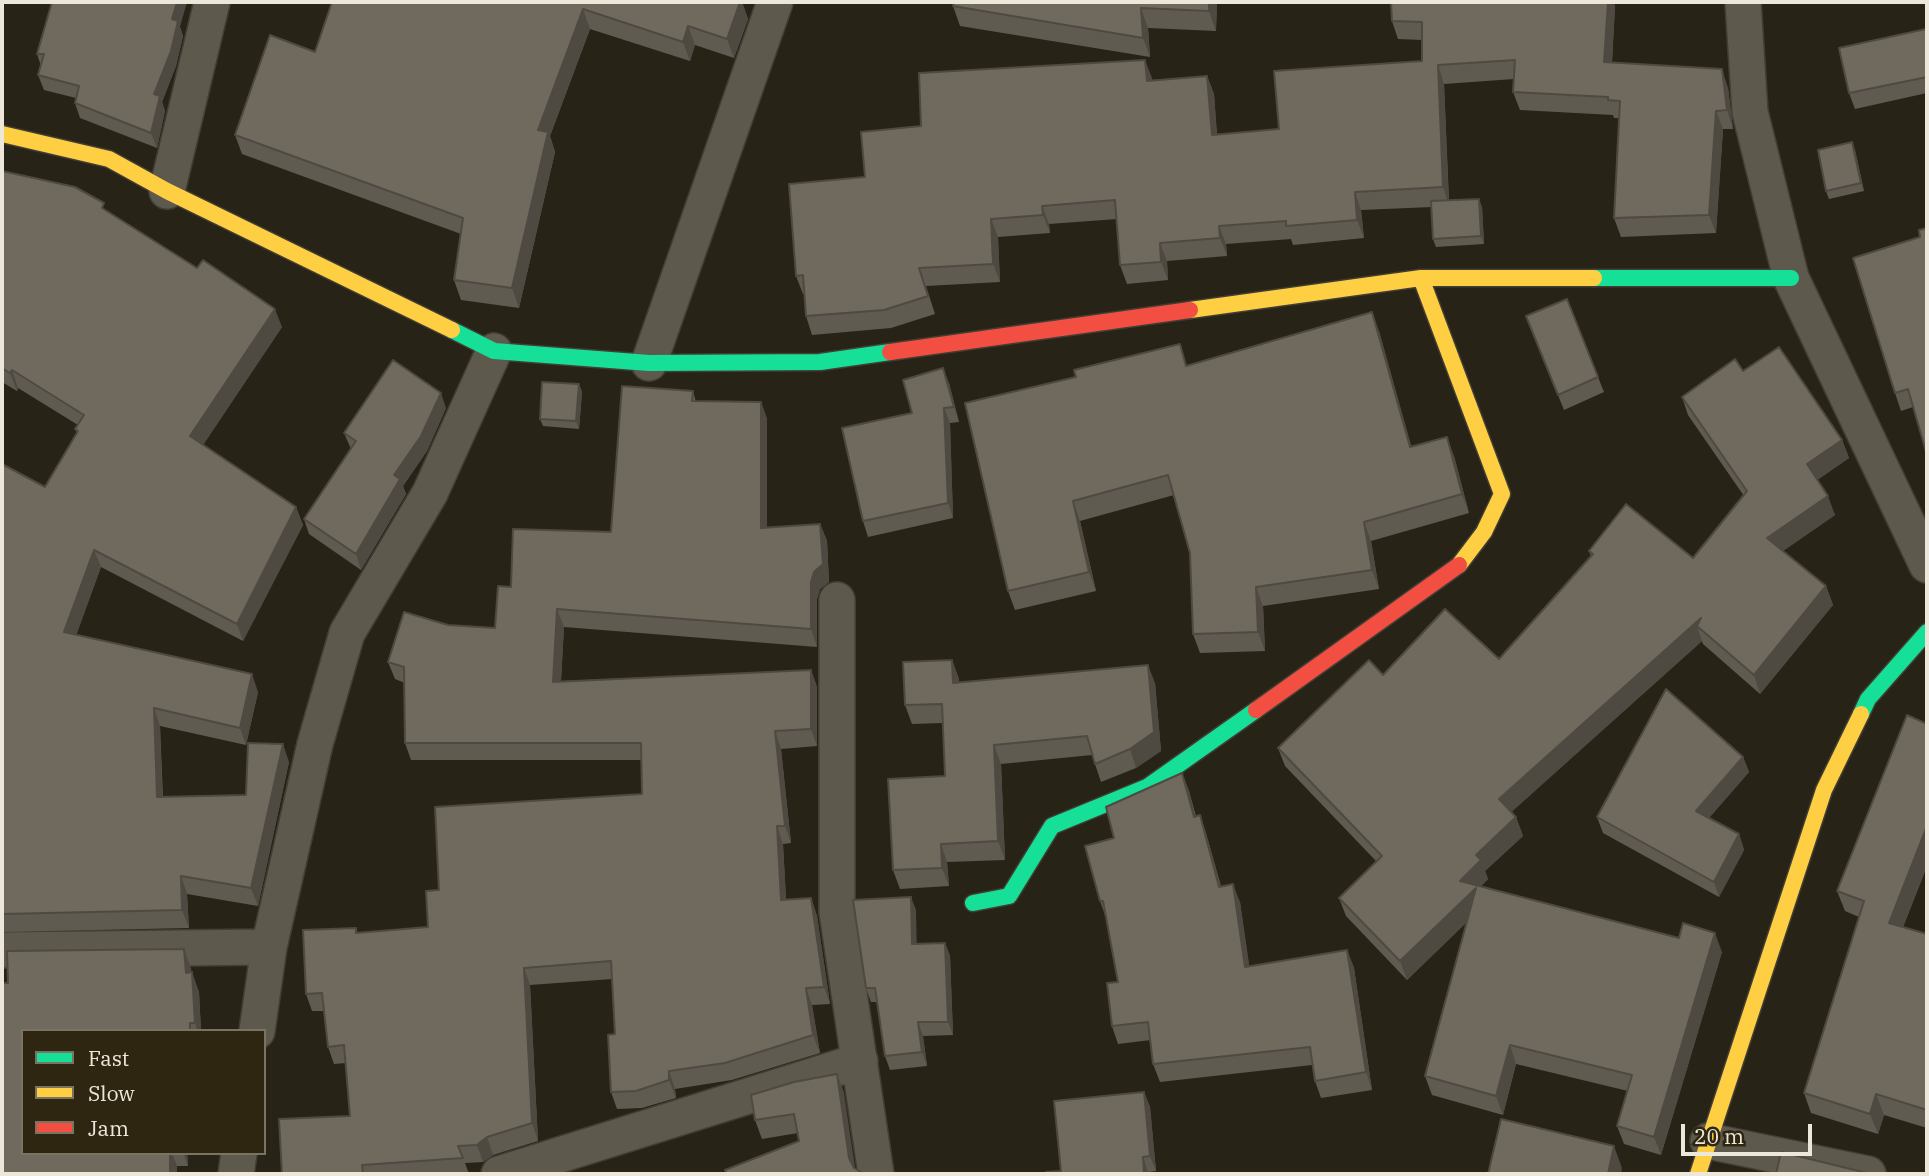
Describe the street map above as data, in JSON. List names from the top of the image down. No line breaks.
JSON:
{"legend":["Fast","Slow","Jam"],"scale_bar":"20 m"}
